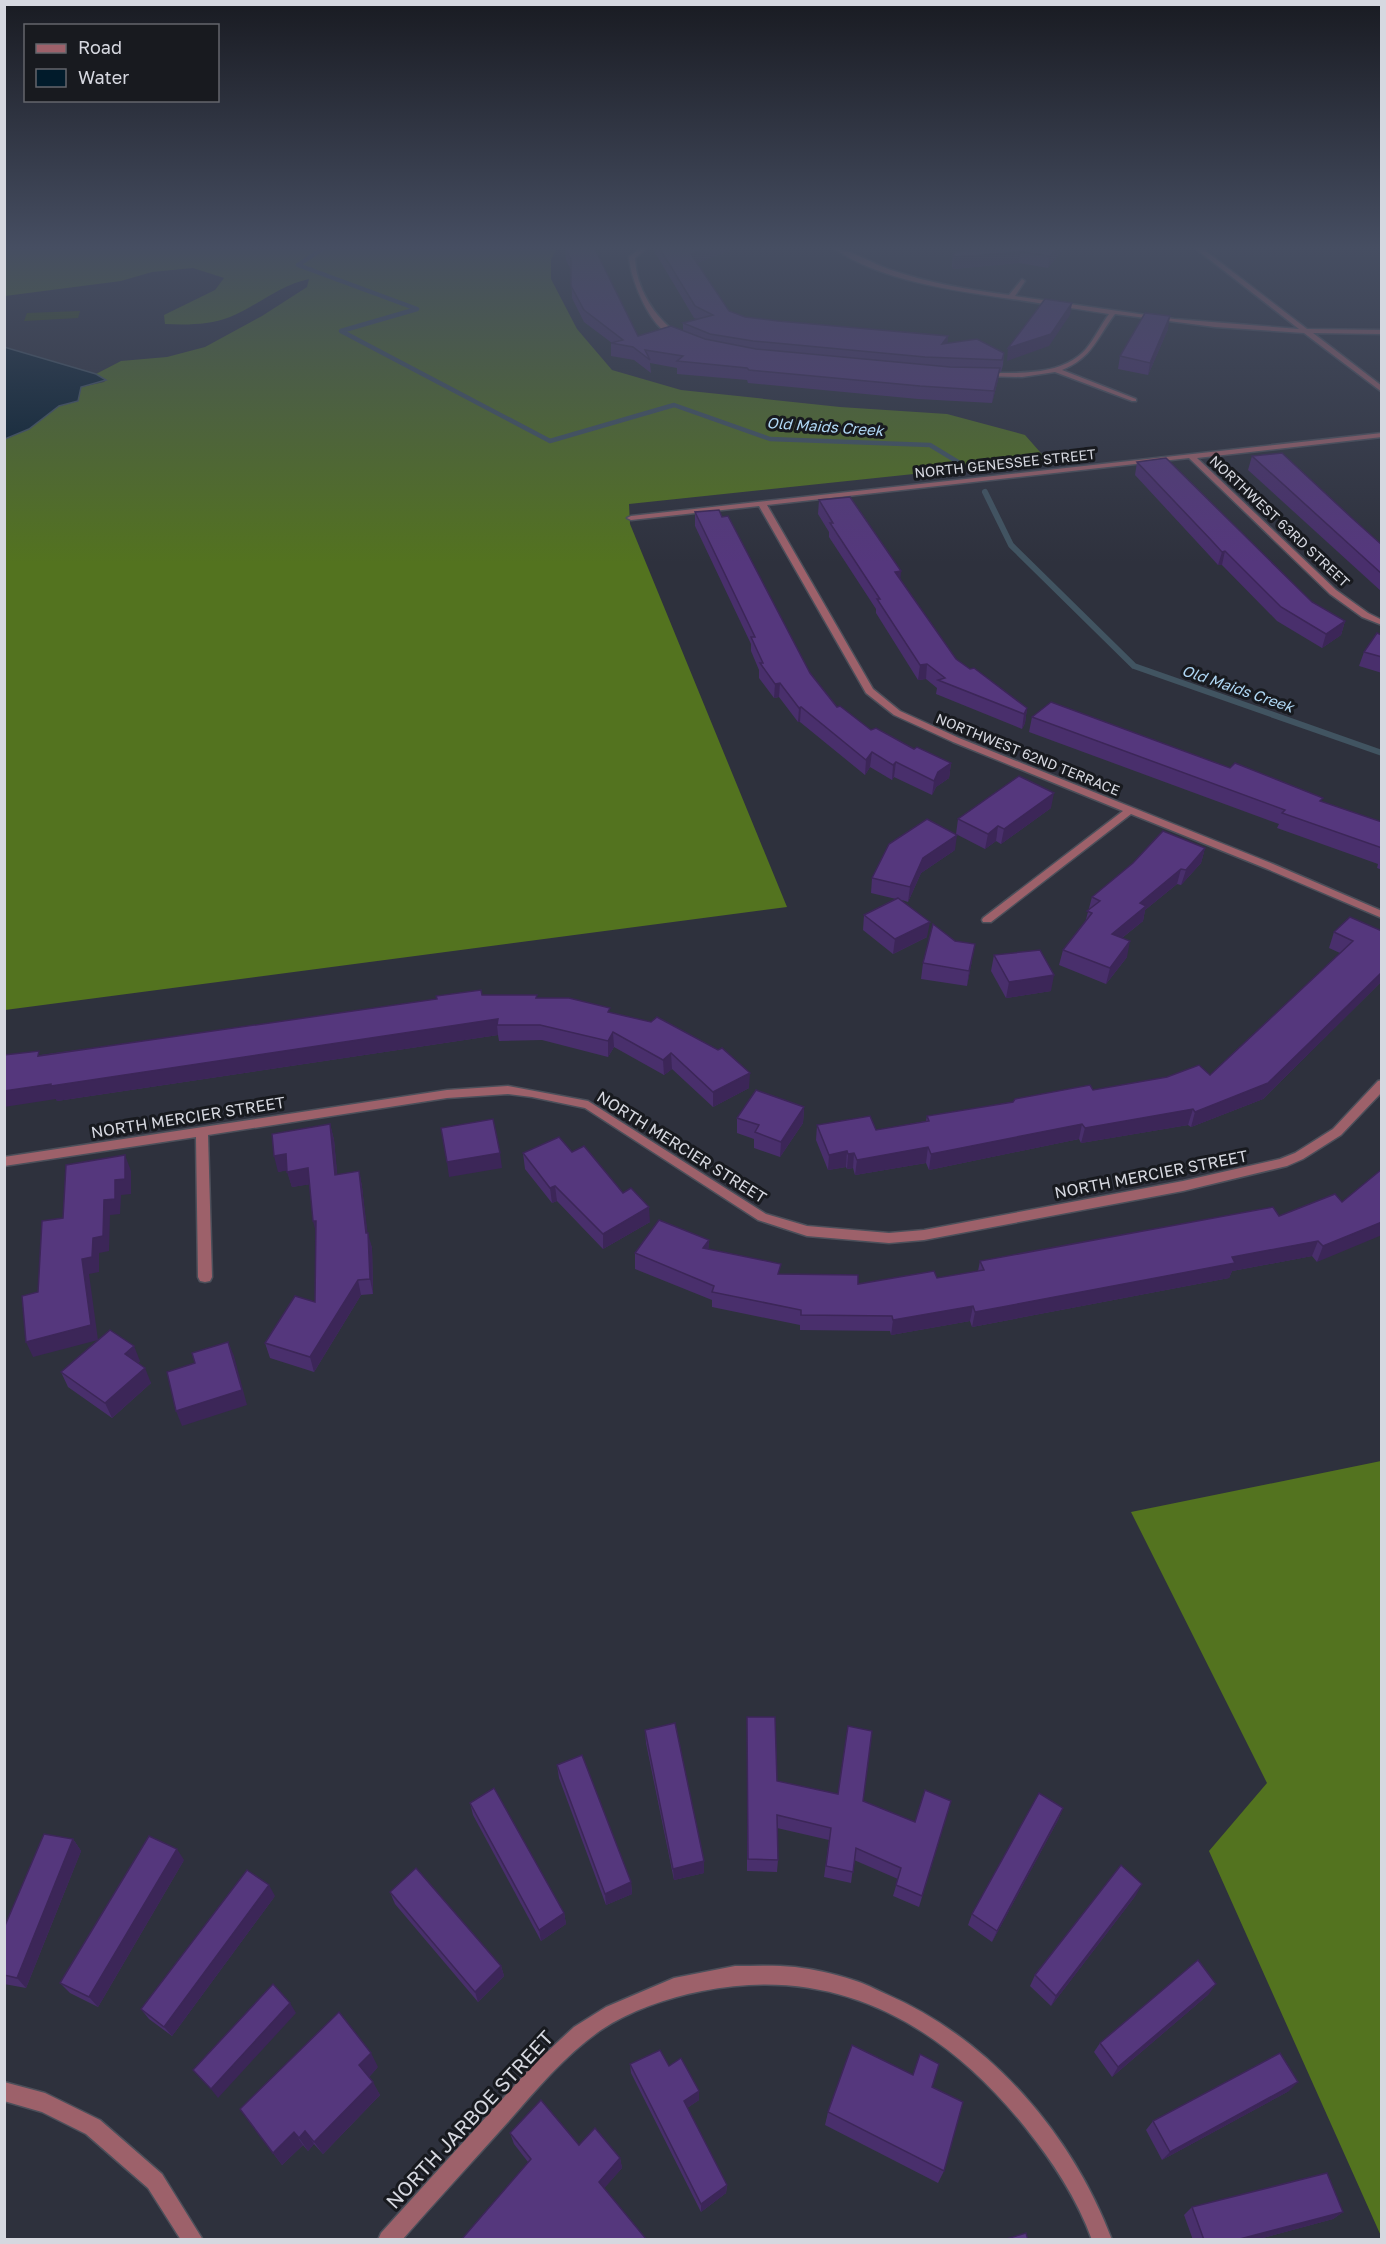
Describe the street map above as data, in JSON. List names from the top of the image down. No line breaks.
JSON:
{"streets":{"street":["NORTH GENESSEE STREET","NORTHWEST 63RD STREET","NORTHWEST 62ND TERRACE","NORTH MERCIER STREET","NORTH JARBOE STREET"]},"crossings":[["NORTH GENESSEE STREET","NORTHWEST 63RD STREET"],["NORTH GENESSEE STREET","NORTHWEST 62ND TERRACE"]],"water":["Old Maids Creek"],"legend":["Road","Water"]}
